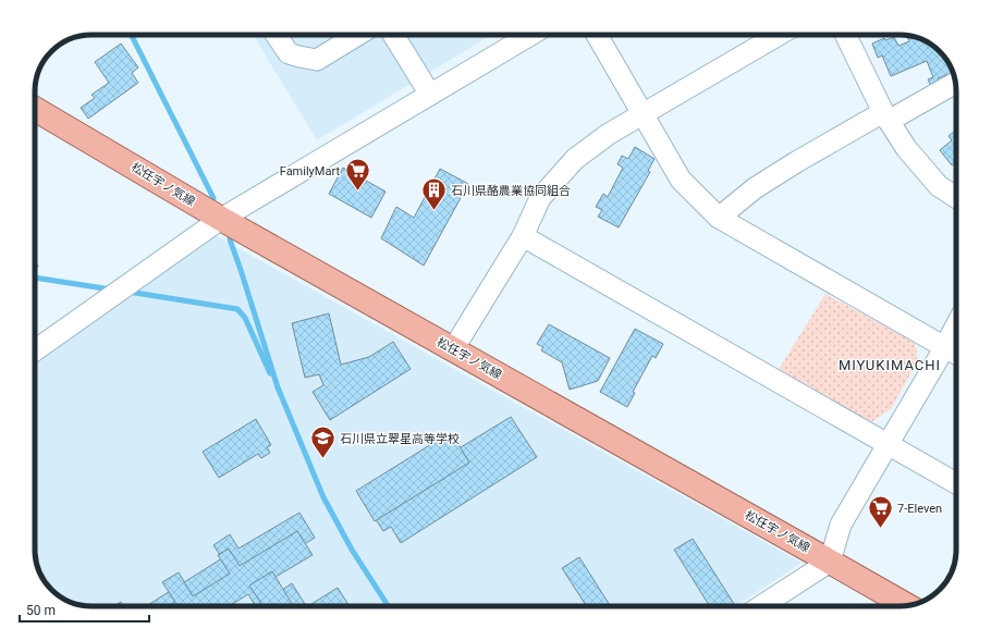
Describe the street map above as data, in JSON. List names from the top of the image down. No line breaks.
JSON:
{"streets":{"main road":["松任宇ノ気線"]},"districts":["MIYUKIMACHI"],"places":{"supermarket":["FamilyMart","7-Eleven"],"building":["石川県酪農業協同組合"],"school or university":["石川県立翠星高等学校"]},"scale_bar":"50 m"}
